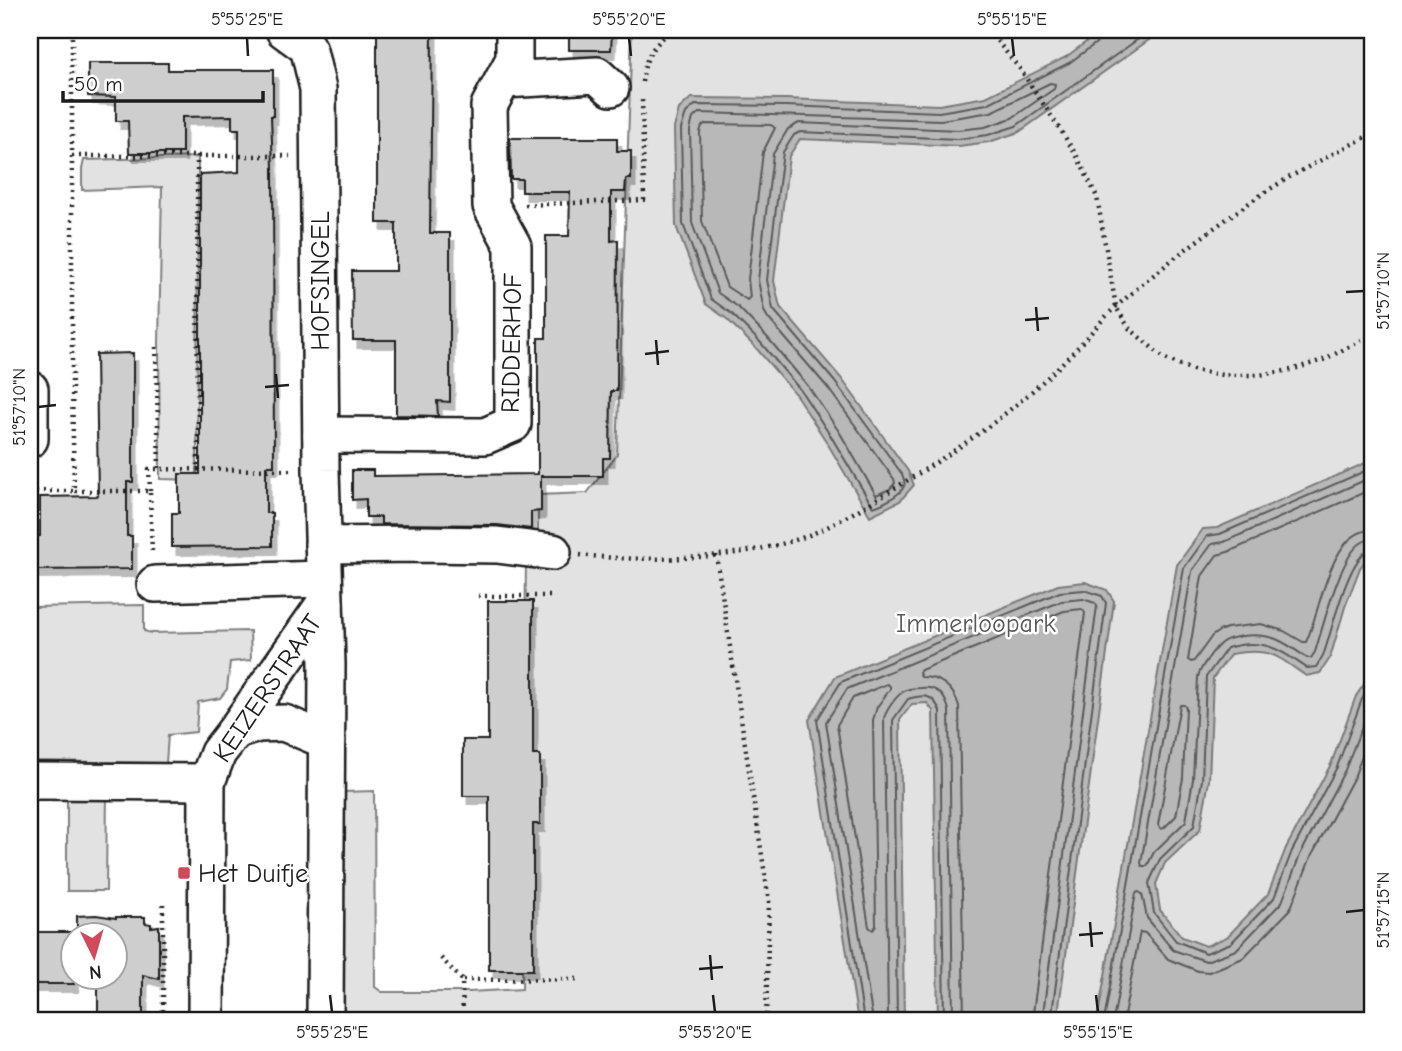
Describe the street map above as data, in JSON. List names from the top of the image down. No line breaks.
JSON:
{"streets":{"street":["HOFSINGEL","RIDDERHOF","KEIZERSTRAAT"]},"crossings":[["HOFSINGEL","RIDDERHOF"],["HOFSINGEL","KEIZERSTRAAT"]],"parks":["Immerloopark"],"places":{"transit":["Het Duifje"]},"scale_bar":"50 m","north":"bottom","coordinates":["5°55'25\"E","5°55'20\"E","5°55'15\"E","51°57'10\"N","51°57'15\"N"]}
